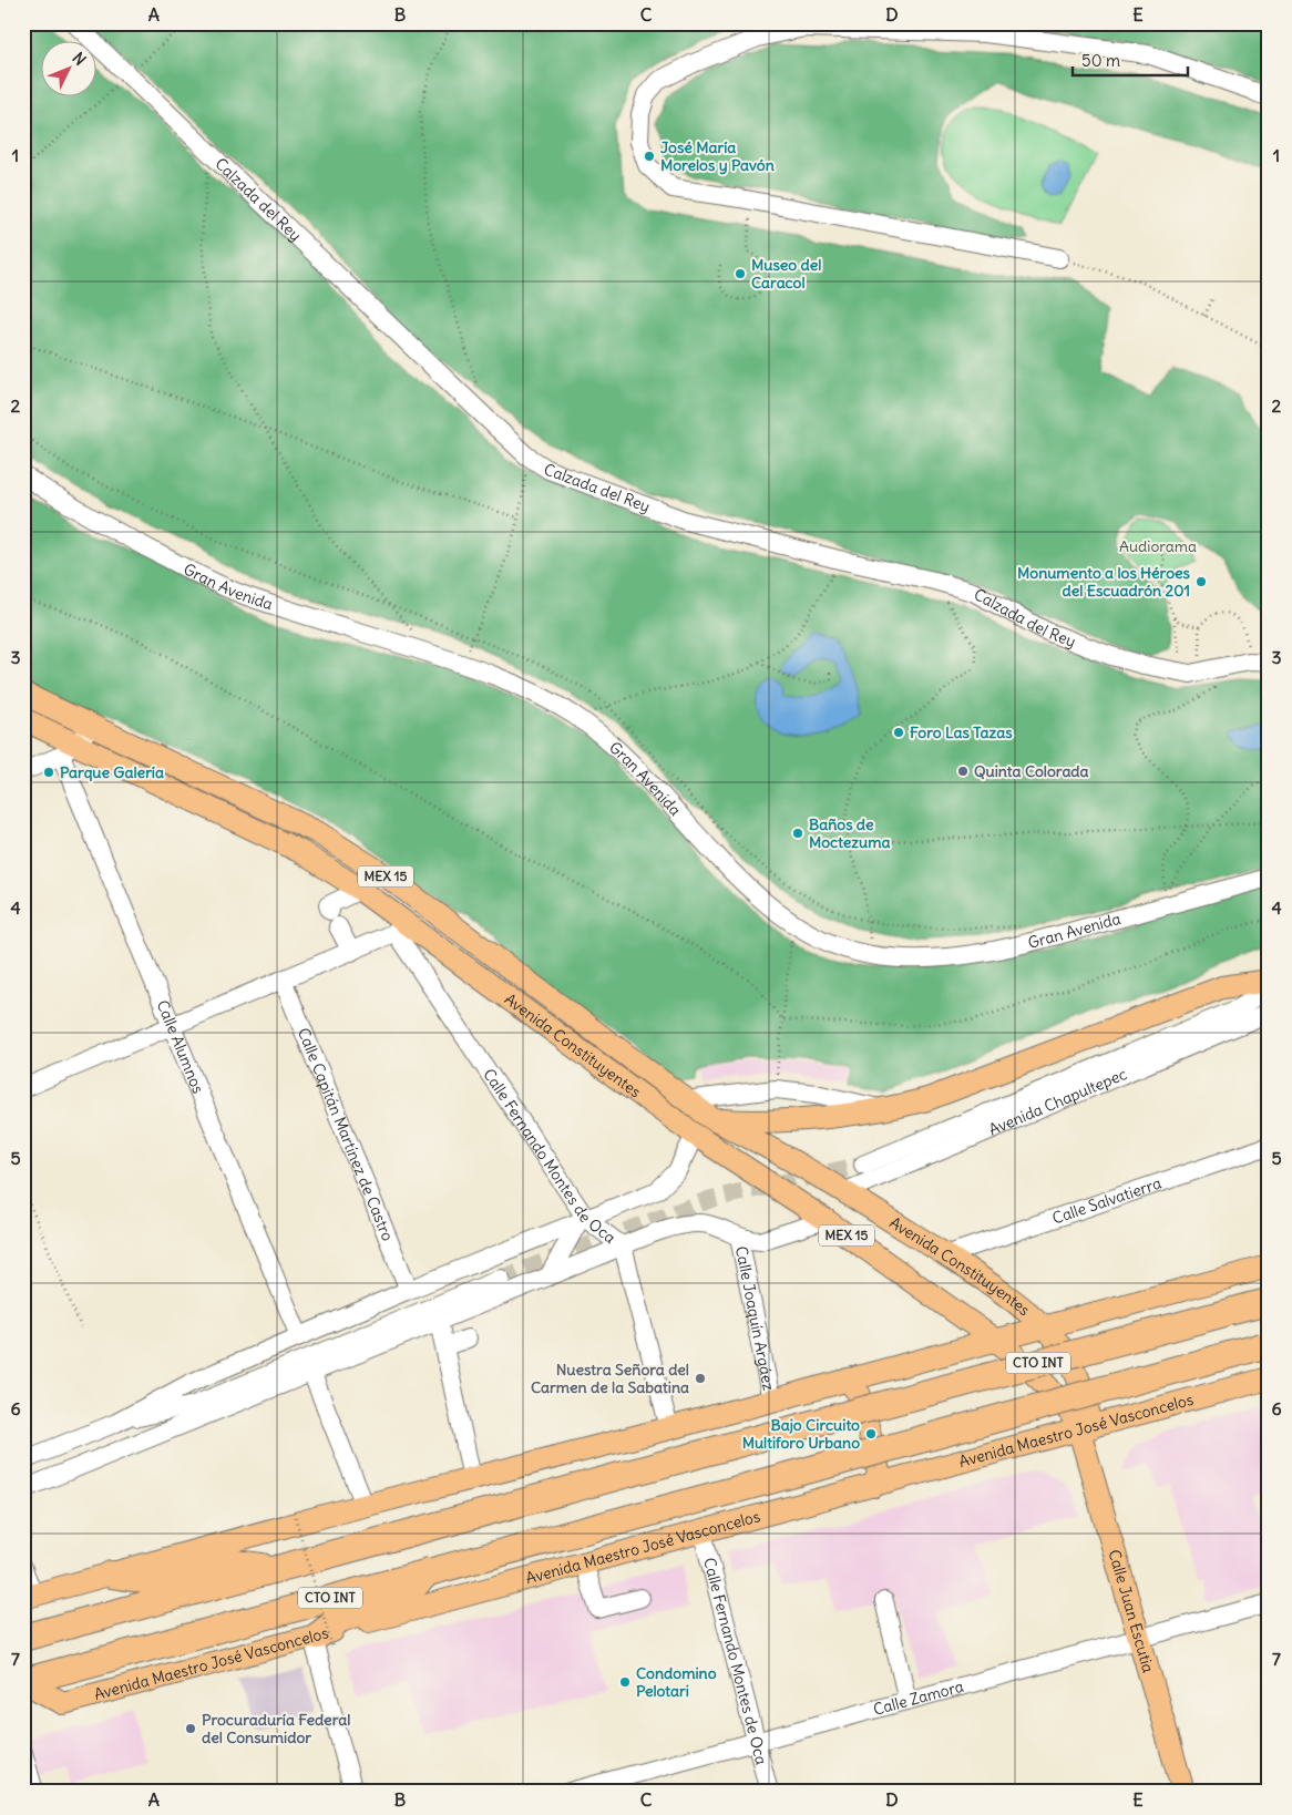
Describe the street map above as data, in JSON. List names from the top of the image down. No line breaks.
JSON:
{"streets":{"highway":["CTO INT"],"main road":["MEX 15","Avenida Constituyentes","Avenida Maestro José Vasconcelos","Calle Juan Escutia"],"street":["Calzada del Rey","Gran Avenida","Calle Alumnos","Avenida Chapultepec","Calle Capitán Martínez de Castro","Calle Fernando Montes de Oca","Calle Salvatierra","Calle Joaquín Argáez","Calle Zamora"]},"crossings":[["Avenida Constituyentes","Calle Alumnos"],["Avenida Constituyentes","Avenida Chapultepec"],["Avenida Constituyentes","Calle Fernando Montes de Oca"],["Avenida Constituyentes","Calle Salvatierra"],["Avenida Constituyentes","CTO INT"],["Avenida Constituyentes","Avenida Maestro José Vasconcelos"],["Avenida Constituyentes","Calle Juan Escutia"],["Calle Fernando Montes de Oca","CTO INT"],["Calle Fernando Montes de Oca","Avenida Maestro José Vasconcelos"],["Calle Fernando Montes de Oca","Calle Zamora"],["Calle Joaquín Argáez","CTO INT"],["CTO INT","Avenida Maestro José Vasconcelos"],["Avenida Maestro José Vasconcelos","Calle Juan Escutia"],["Calle Juan Escutia","Calle Zamora"]],"parks":["Audiorama"],"places":["José María Morelos y Pavón","Museo del Caracol","Monumento a los Héroes del Escuadrón 201","Foro Las Tazas","Quinta Colorada","Parque Galería","Baños de Moctezuma","Nuestra Señora del Carmen de la Sabatina","Bajo Circuito Multiforo Urbano","Condomino Pelotari","Procuraduría Federal del Consumidor"],"scale_bar":"50 m","north":"top right","grid":{"columns":["A","B","C","D","E"],"rows":["1","2","3","4","5","6","7"]}}
